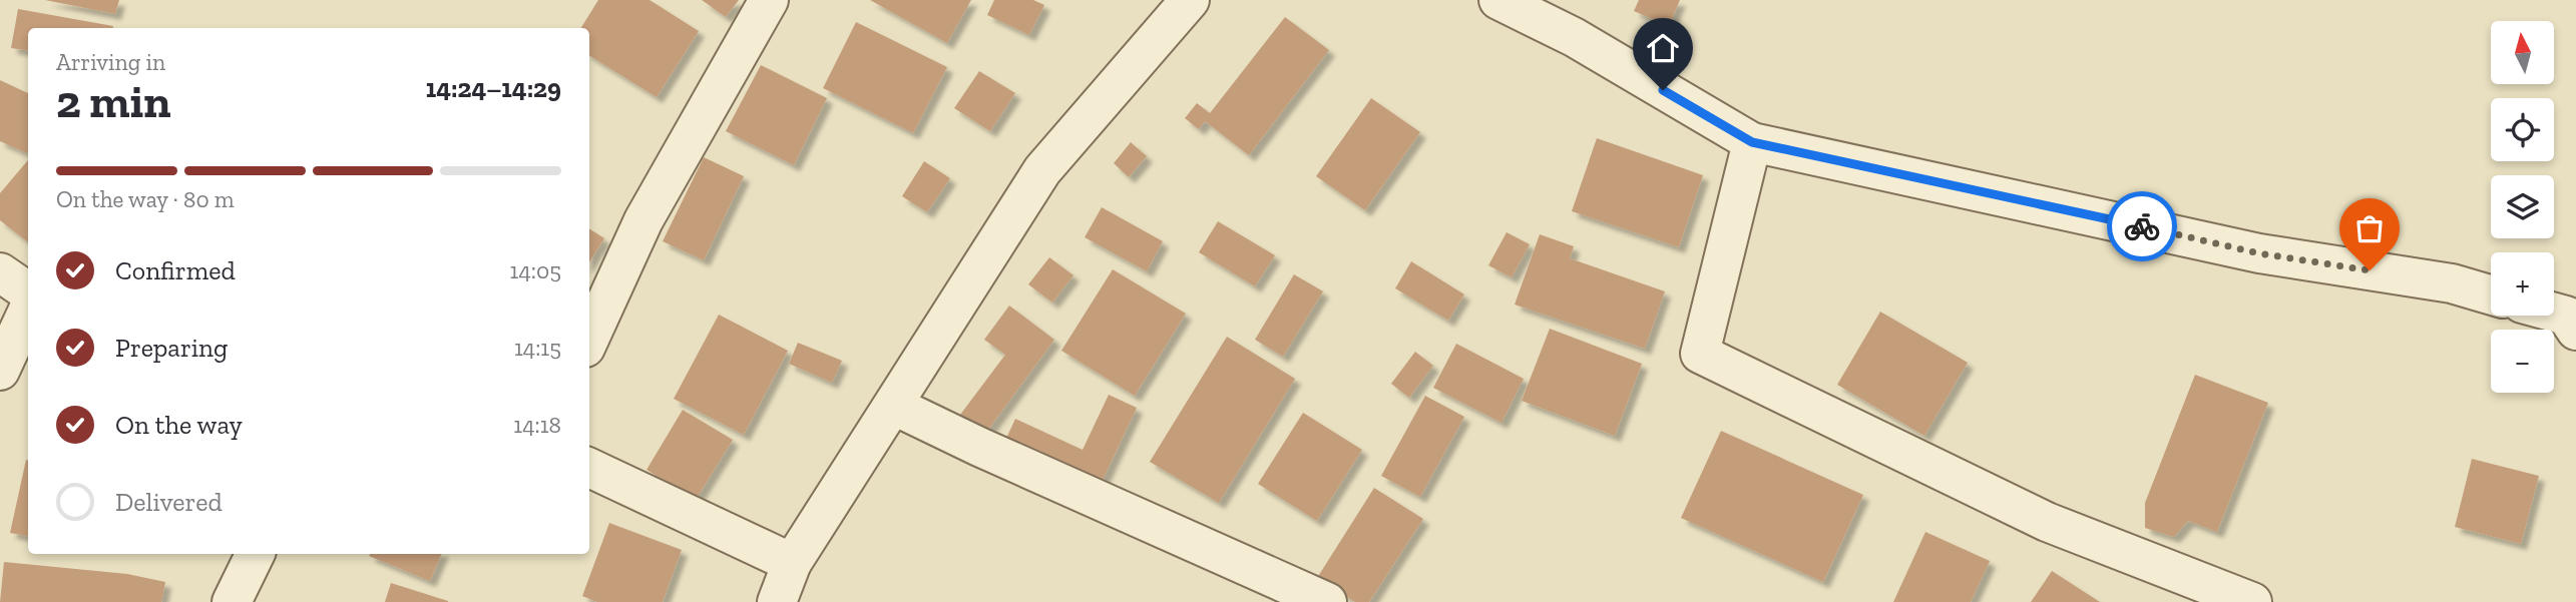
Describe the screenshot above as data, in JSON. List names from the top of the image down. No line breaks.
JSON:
{"north":"top","page":{"map_buttons":["+","−"],"heading":["2 min","Arriving in","14:24–14:29"],"bar":"On the way · 80 m","list":[["Confirmed","14:05"],["Preparing","14:15"],["On the way","14:18"],"Delivered"]}}
